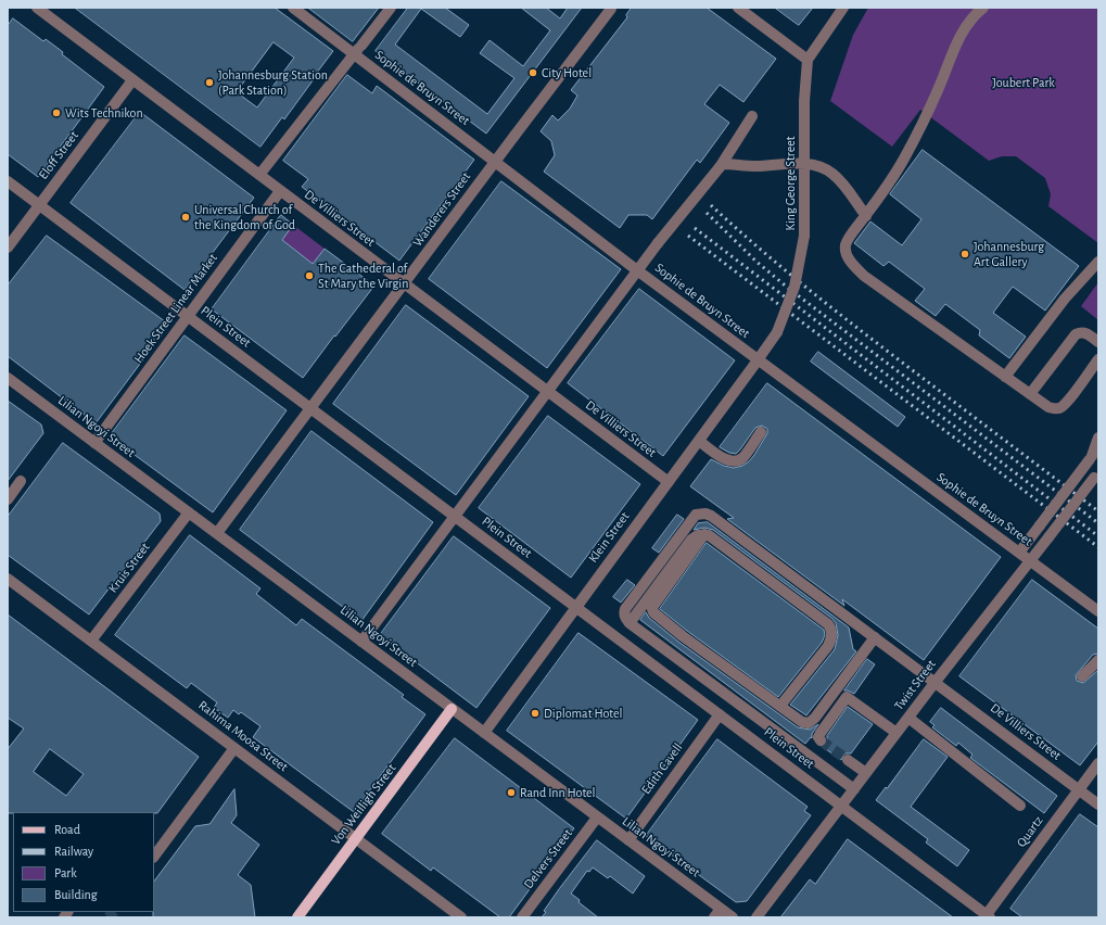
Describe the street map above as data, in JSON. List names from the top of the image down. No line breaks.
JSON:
{"streets":{"main road":["Von Weilligh Street"],"street":["Sophie de Bruyn Street","Eloff Street","King George Street","Wanderers Street","De Villiers Street","Hoek Street Linear Market","Plein Street","Lilian Ngoyi Street","Klein Street","Kruis Street","Twist Street","Rahima Moosa Street","Edith Cavell","Quartz","Delvers Street"]},"crossings":[["Sophie de Bruyn Street","King George Street"],["Sophie de Bruyn Street","Wanderers Street"],["Sophie de Bruyn Street","Klein Street"],["Sophie de Bruyn Street","Twist Street"],["Eloff Street","De Villiers Street"],["Eloff Street","Plein Street"],["King George Street","Klein Street"],["Wanderers Street","De Villiers Street"],["Wanderers Street","Plein Street"],["Wanderers Street","Lilian Ngoyi Street"],["De Villiers Street","Hoek Street Linear Market"],["De Villiers Street","Klein Street"],["De Villiers Street","Twist Street"],["De Villiers Street","Quartz"],["Hoek Street Linear Market","Plein Street"],["Hoek Street Linear Market","Lilian Ngoyi Street"],["Plein Street","Klein Street"],["Plein Street","Twist Street"],["Plein Street","Edith Cavell"],["Plein Street","Quartz"],["Lilian Ngoyi Street","Klein Street"],["Lilian Ngoyi Street","Kruis Street"],["Lilian Ngoyi Street","Edith Cavell"],["Lilian Ngoyi Street","Von Weilligh Street"],["Lilian Ngoyi Street","Delvers Street"],["Kruis Street","Rahima Moosa Street"],["Rahima Moosa Street","Von Weilligh Street"]],"parks":["Joubert Park"],"places":["City Hotel","Johannesburg Station (Park Station)","Wits Technikon","Universal Church of the Kingdom of God","Johannesburg Art Gallery","The Cathederal of St Mary the Virgin","Diplomat Hotel","Rand Inn Hotel"],"legend":["Road","Railway","Park","Building"]}
